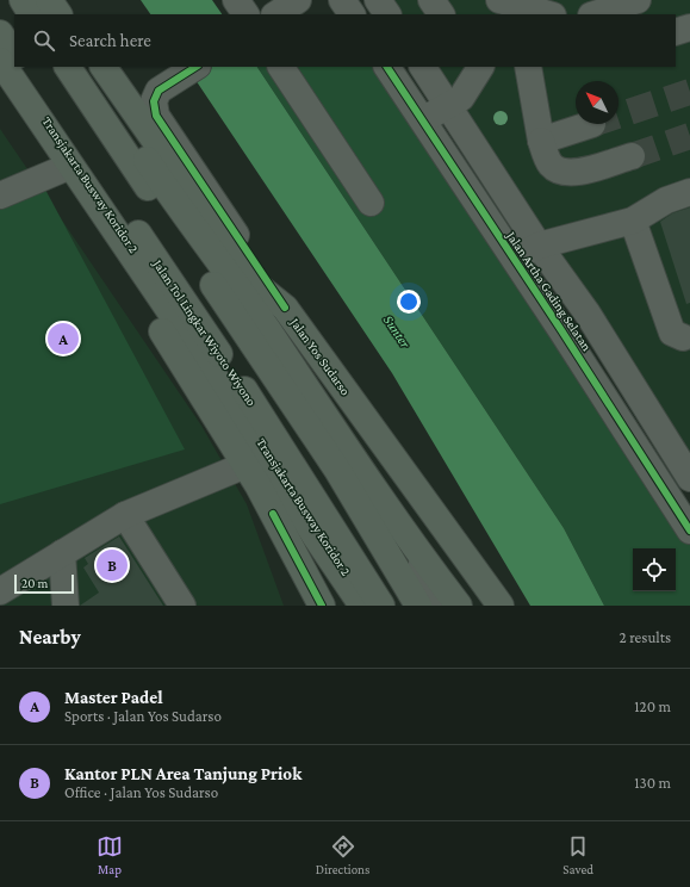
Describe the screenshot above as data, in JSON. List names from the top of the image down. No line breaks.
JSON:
{"streets":{"highway":["Jalan Tol Lingkar Wiyoto Wiyono","Jalan Yos Sudarso"],"street":["Transjakarta Busway Koridor 2","Jalan Artha Gading Selatan"]},"water":["Sunter"],"scale_bar":"20 m","north":"top left","page":{"search":"Search here","pins":["A","B"],"scale":"20 m","heading":["Nearby","2 results"],"list":[{"mark":"A","name":"Master Padel","note":"Sports · Jalan Yos Sudarso","value":"120 m"},{"mark":"B","name":"Kantor PLN Area Tanjung Priok","note":"Office · Jalan Yos Sudarso","value":"130 m"}],"nav":["Map","Directions","Saved"]}}
